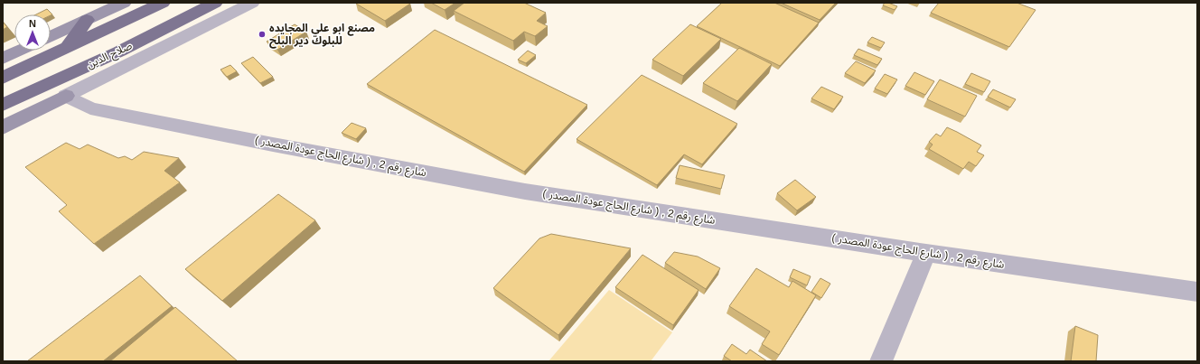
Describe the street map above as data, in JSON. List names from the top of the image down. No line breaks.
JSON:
{"streets":{"highway":["صلاح الدين"],"street":["شارع رقم 2 , ( شارع الحاج عودة المصدر )"]},"places":["مصنع ابو علي المجايده للبلوك دير البلح"],"north":"top"}
